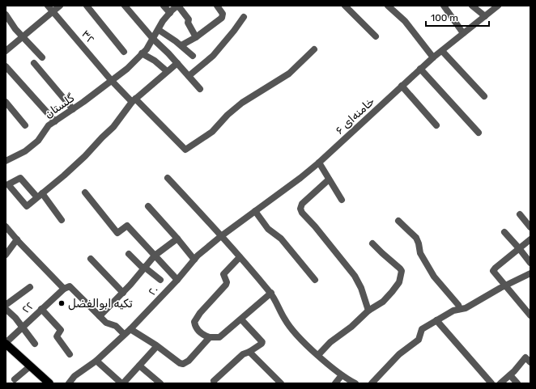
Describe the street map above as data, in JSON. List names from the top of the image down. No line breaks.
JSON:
{"streets":{"street":["۳۲","گلستان","خامنه‌ای ۶","۲۰","۲۲"]},"crossings":[["۳۲","گلستان"],["خامنه‌ای ۶","۲۰"]],"places":["تکیه ابوالفضل"],"scale_bar":"100 m"}
